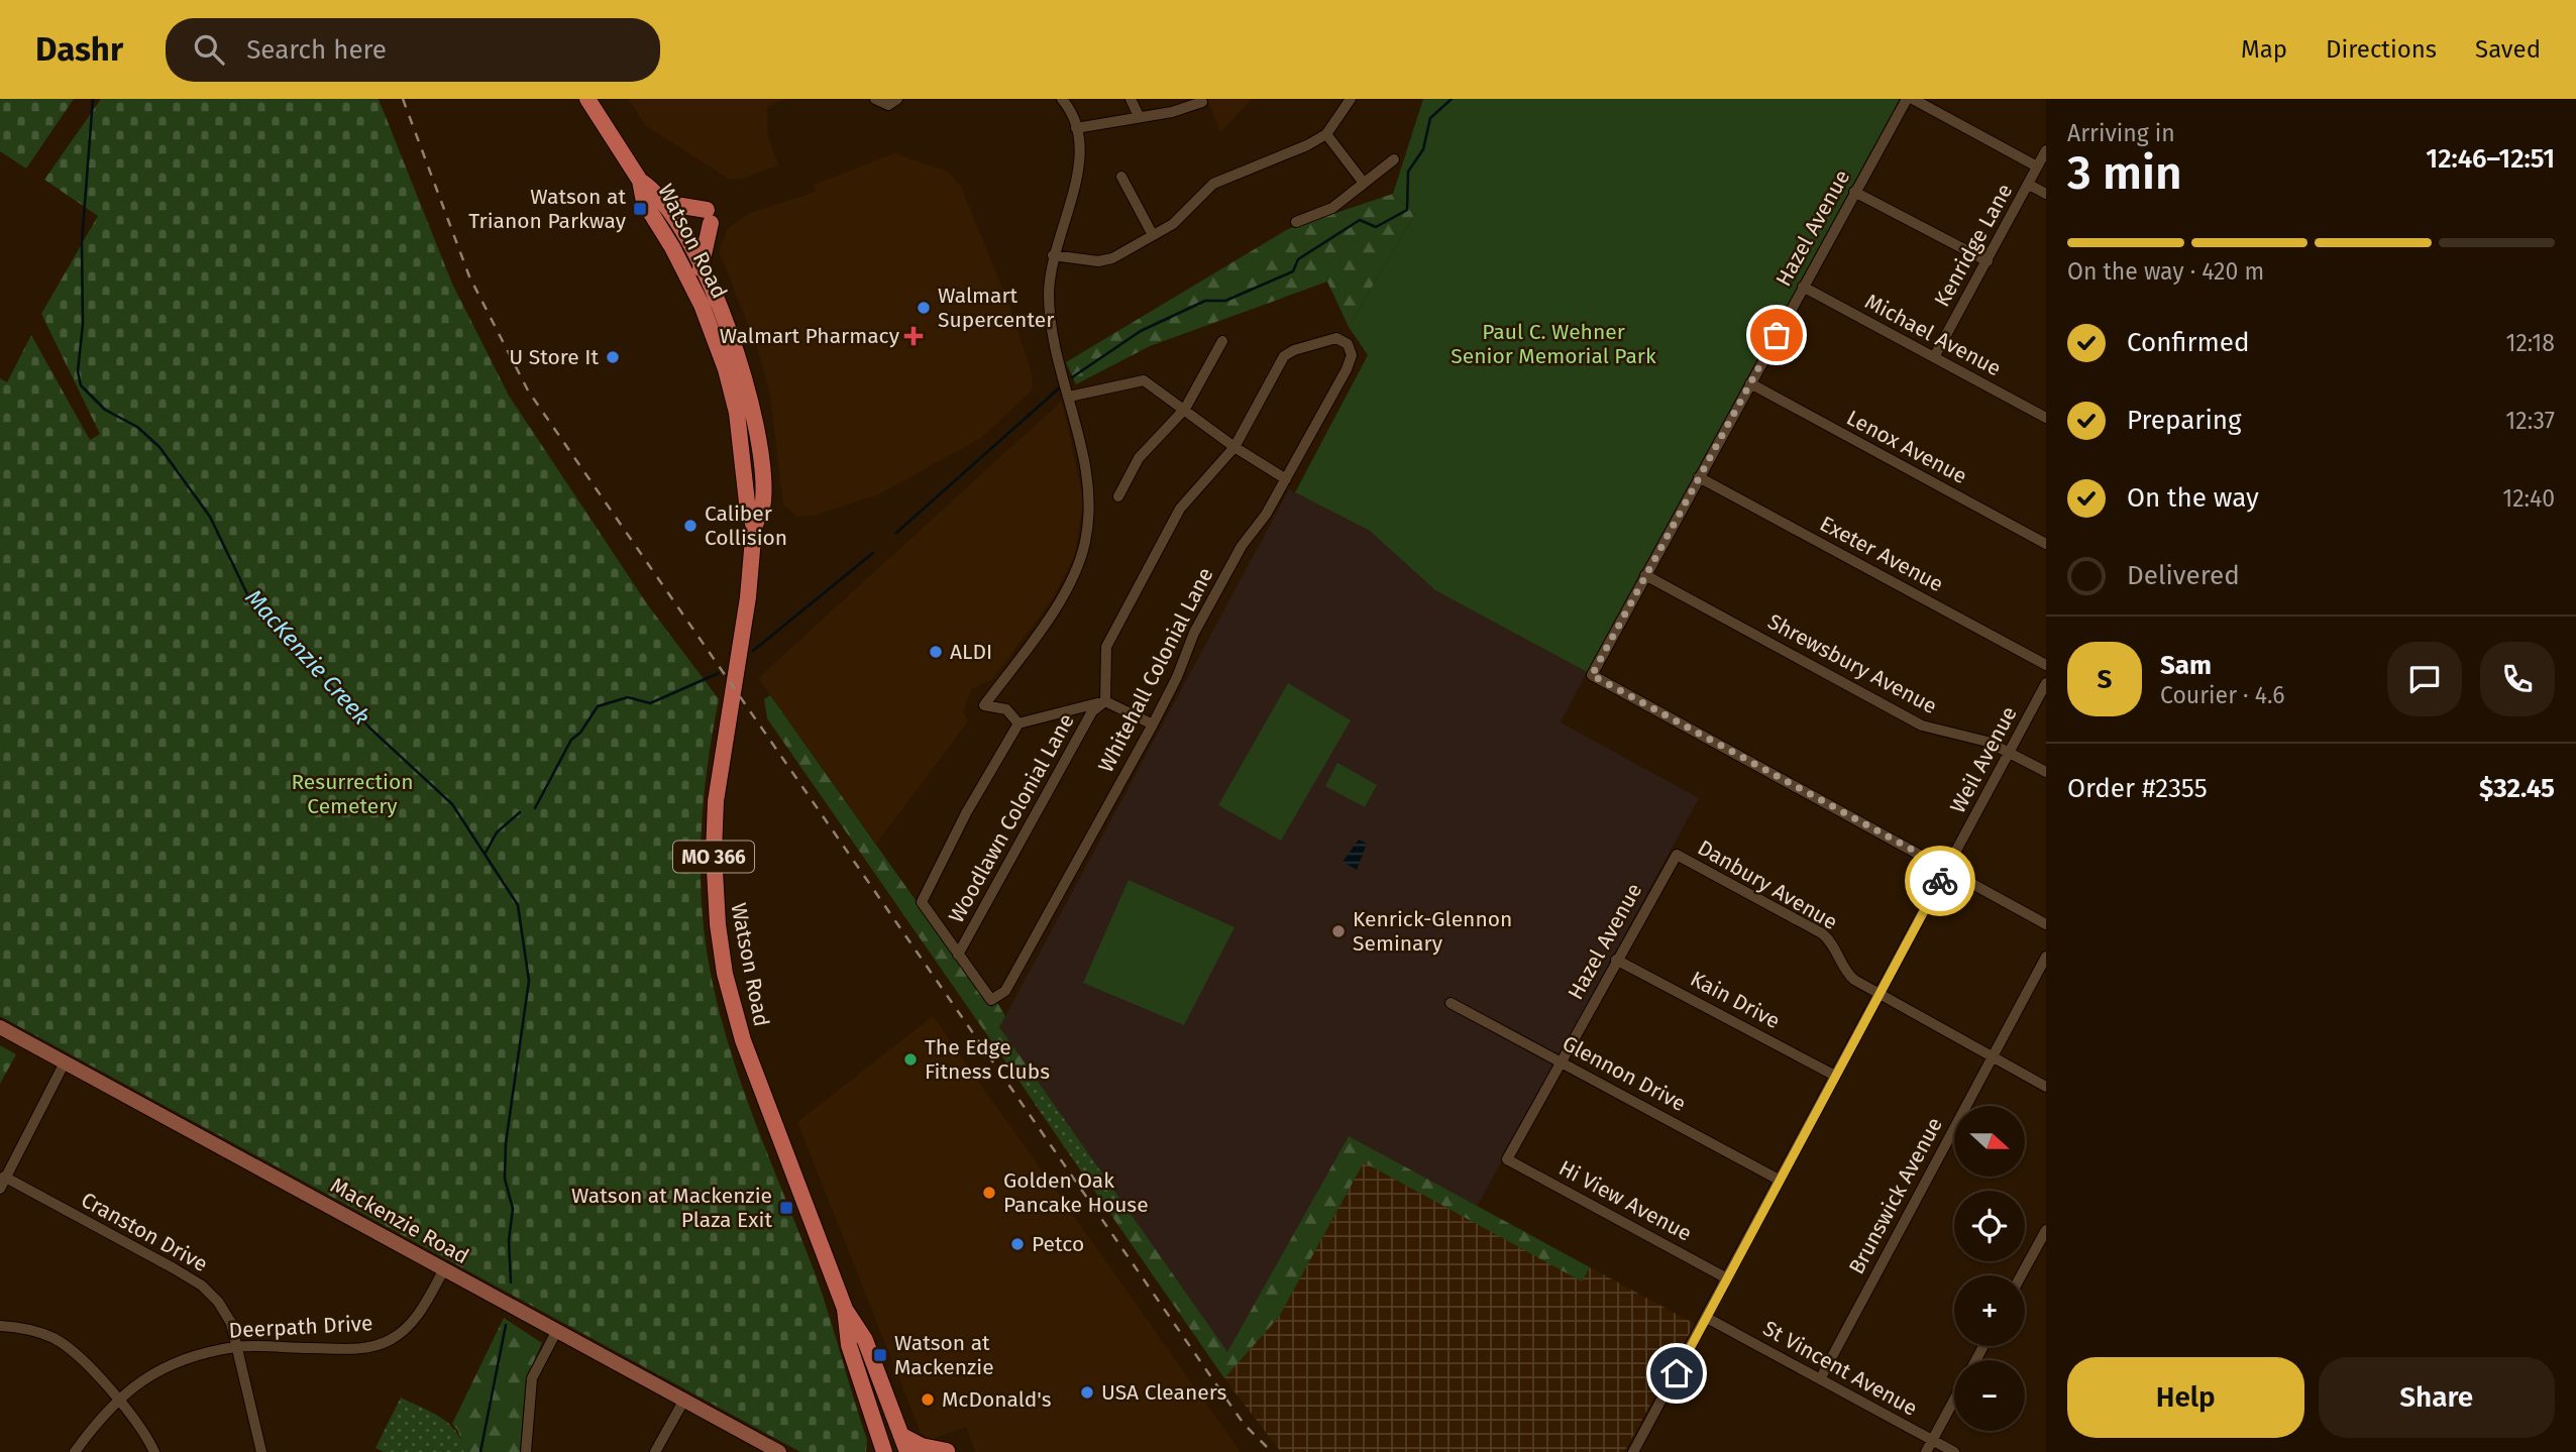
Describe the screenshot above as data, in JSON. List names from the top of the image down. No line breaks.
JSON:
{"streets":{"main road":["Watson Road","MO 366","Mackenzie Road"],"street":["Hazel Avenue","Kenridge Lane","Michael Avenue","Lenox Avenue","Exeter Avenue","Shrewsbury Avenue","Whitehall Colonial Lane","Weil Avenue","Woodlawn Colonial Lane","Danbury Avenue","Kain Drive","Glennon Drive","Brunswick Avenue","Hi View Avenue","Cranston Drive","Deerpath Drive","St Vincent Avenue"]},"crossings":[["Hazel Avenue","Michael Avenue"],["Hazel Avenue","Lenox Avenue"],["Hazel Avenue","Exeter Avenue"],["Hazel Avenue","Shrewsbury Avenue"],["Hazel Avenue","Weil Avenue"],["Hazel Avenue","Danbury Avenue"],["Hazel Avenue","Kain Drive"],["Hazel Avenue","Glennon Drive"],["Hazel Avenue","Hi View Avenue"],["Kenridge Lane","Michael Avenue"],["Shrewsbury Avenue","Weil Avenue"],["Whitehall Colonial Lane","Woodlawn Colonial Lane"],["Weil Avenue","Danbury Avenue"],["Weil Avenue","Kain Drive"],["Weil Avenue","Glennon Drive"],["Weil Avenue","Hi View Avenue"],["Weil Avenue","St Vincent Avenue"],["Danbury Avenue","Brunswick Avenue"],["Brunswick Avenue","St Vincent Avenue"],["Mackenzie Road","Deerpath Drive"],["Cranston Drive","Deerpath Drive"]],"water":["MacKenzie Creek"],"parks":["Paul C. Wehner Senior Memorial Park","Resurrection Cemetery"],"places":{"transit":["Watson at Trianon Parkway","Watson at Mackenzie Plaza Exit","Watson at Mackenzie"],"other":["Walmart Supercenter","U Store It","Caliber Collision","ALDI","Kenrick-Glennon Seminary","The Edge Fitness Clubs","Golden Oak Pancake House","Petco","USA Cleaners","McDonald's"],"health":["Walmart Pharmacy"]},"north":"right","page":{"header":"Dashr","search":"Search here","nav":["Map","Directions","Saved"],"heading":["3 min","Arriving in","12:46–12:51"],"panel":["Sam","Courier · 4.6","Order #2355","$32.45"],"bar":"On the way · 420 m","list":[["Confirmed","12:18"],["Preparing","12:37"],["On the way","12:40"],"Delivered"],"round":"S","map_buttons":["+","−"],"buttons":["Help","Share"]}}
